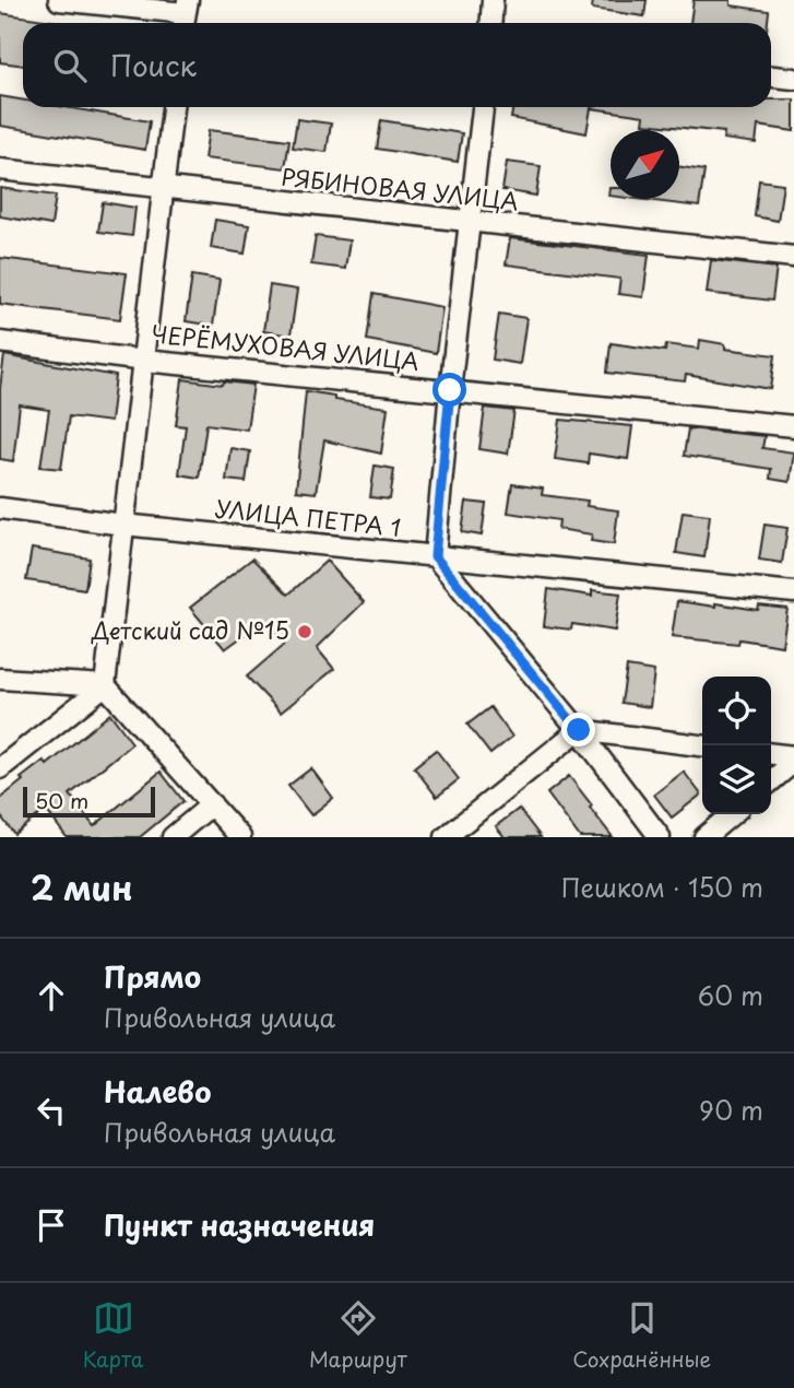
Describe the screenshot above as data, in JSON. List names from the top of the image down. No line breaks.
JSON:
{"streets":{"street":["РЯБИНОВАЯ УЛИЦА","ЧЕРЁМУХОВАЯ УЛИЦА","УЛИЦА ПЕТРА 1"]},"places":["Детский сад №15"],"scale_bar":"50 m","north":"top right","page":{"search":"Поиск","scale":"50 m","heading":["2 мин","Пешком · 150 m"],"list":[["Прямо","Привольная улица","60 m"],["Налево","Привольная улица","90 m"],"Пункт назначения"],"nav":["Карта","Маршрут","Сохранённые"]}}
